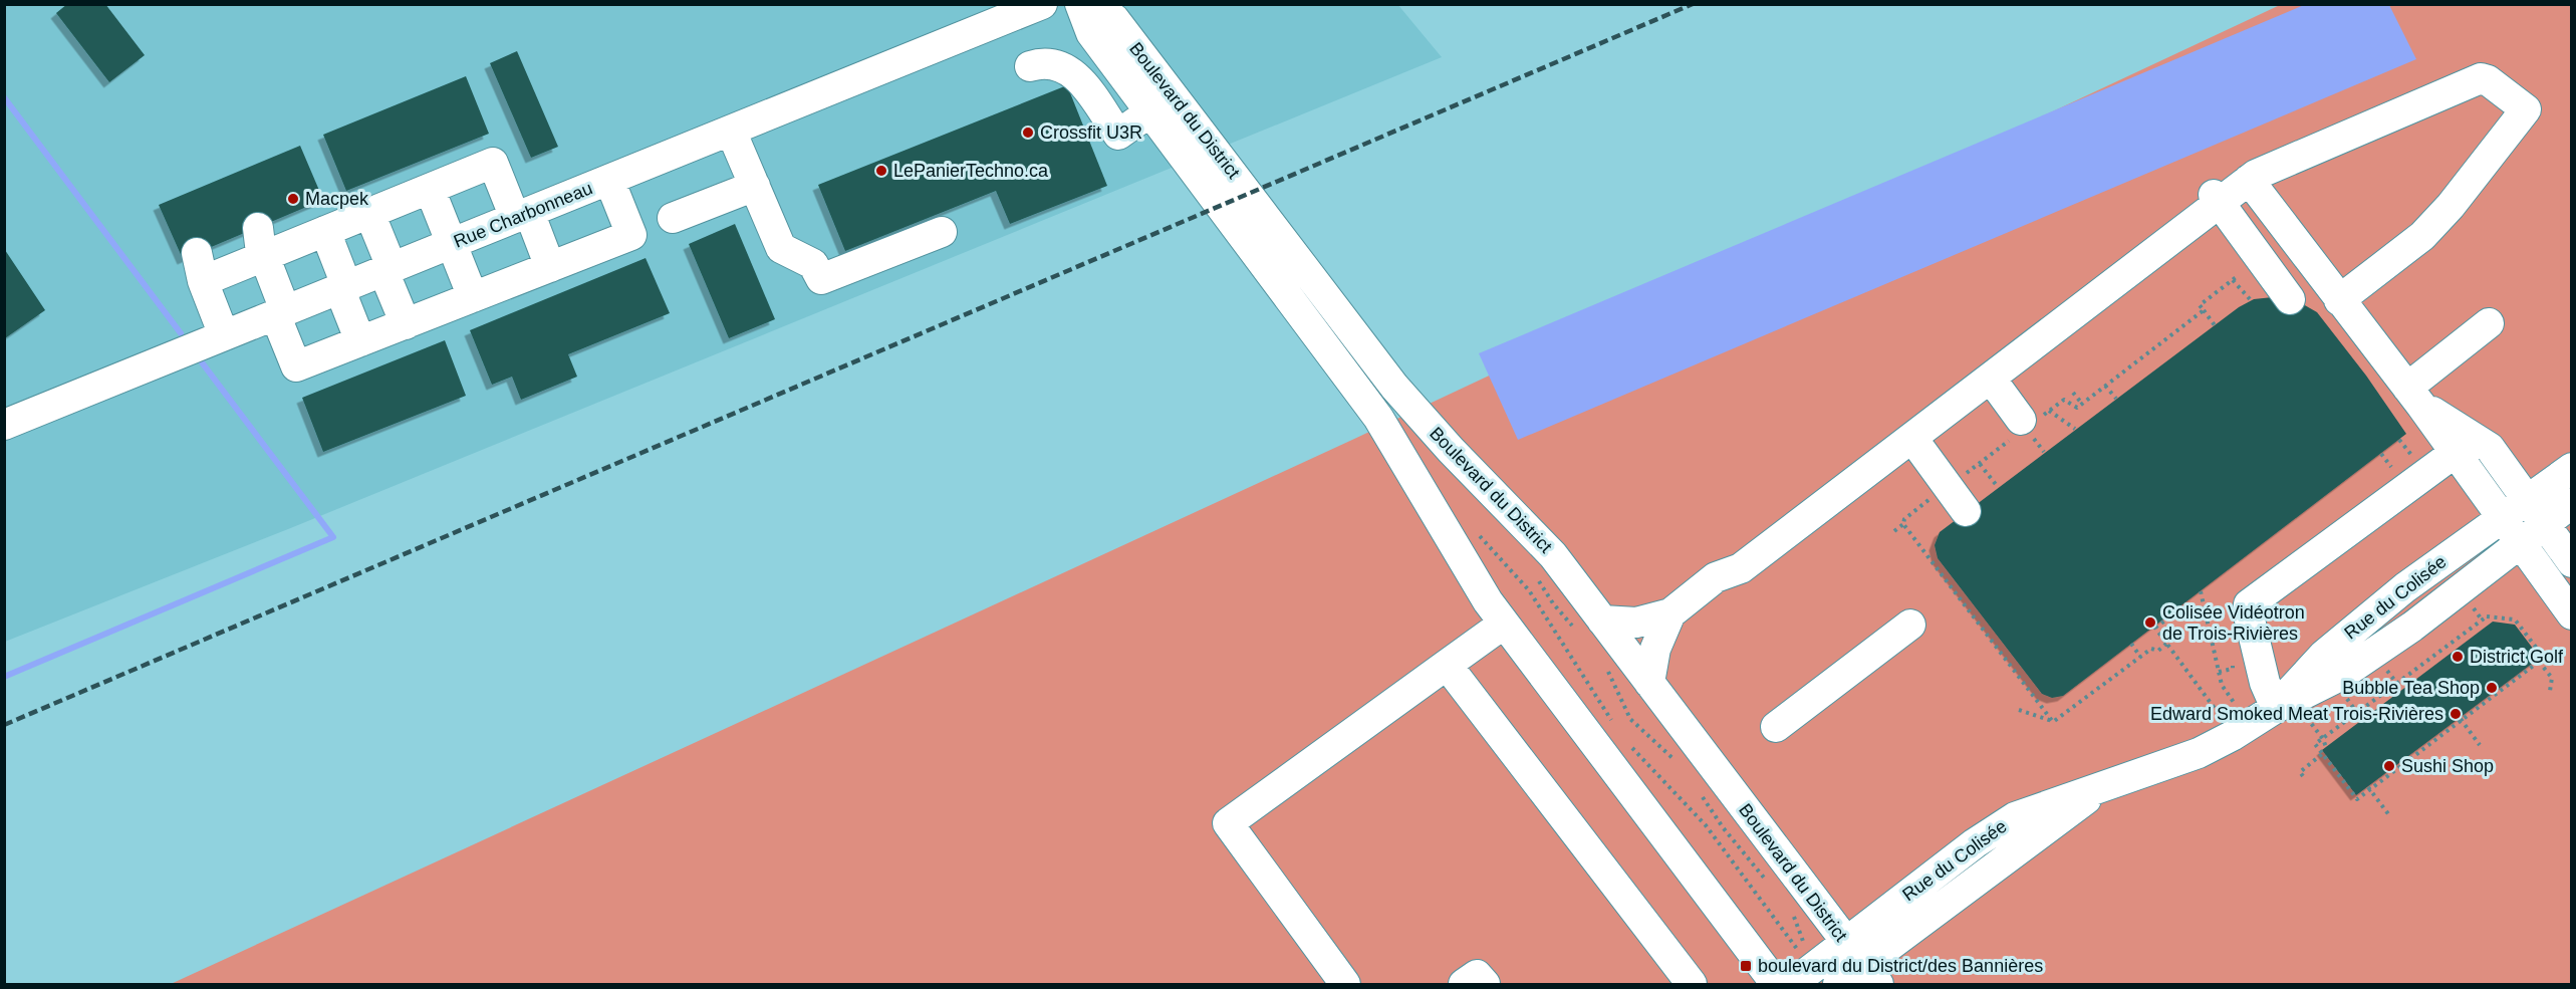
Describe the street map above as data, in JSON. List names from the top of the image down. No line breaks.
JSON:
{"streets":{"street":["Boulevard du District","Rue Charbonneau","Rue du Colisée"]},"crossings":[["Boulevard du District","Rue du Colisée"]],"places":{"other":["Crossfit U3R","LePanierTechno.ca","Macpek","Colisée Vidéotron de Trois-Rivières","District Golf","Bubble Tea Shop","Edward Smoked Meat Trois-Rivières","Sushi Shop"],"transit":["boulevard du District/des Bannières"]}}
